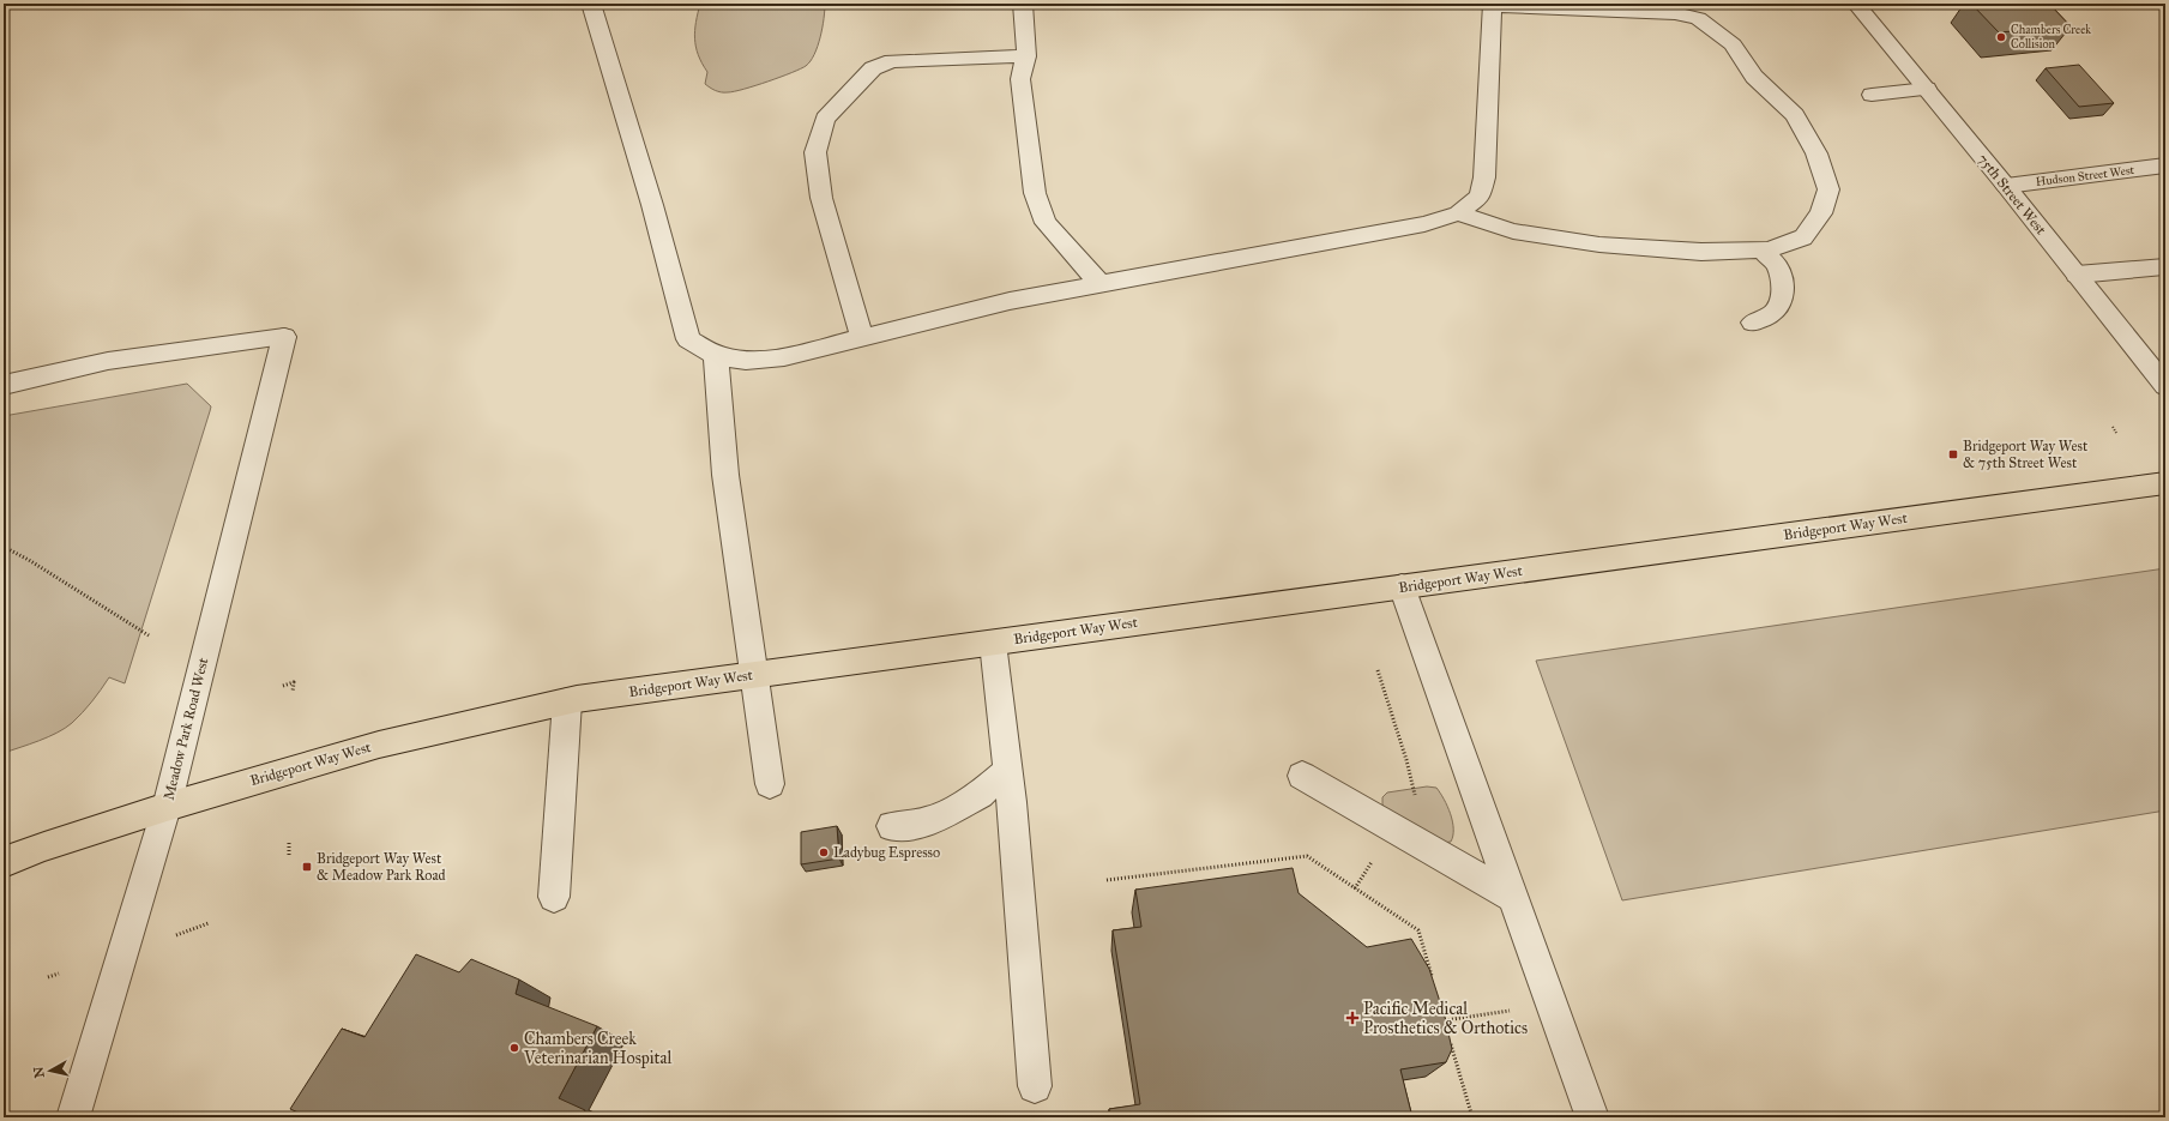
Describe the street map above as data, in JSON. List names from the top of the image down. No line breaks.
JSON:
{"streets":{"main road":["Bridgeport Way West"],"street":["Hudson Street West","75th Street West","Meadow Park Road West"]},"crossings":[["Hudson Street West","75th Street West"],["Bridgeport Way West","Meadow Park Road West"]],"places":{"other":["Chambers Creek Collision","Ladybug Espresso","Chambers Creek Veterinarian Hospital"],"transit":["Bridgeport Way West & 75th Street West","Bridgeport Way West & Meadow Park Road"],"health":["Pacific Medical Prosthetics & Orthotics"]},"north":"left"}
